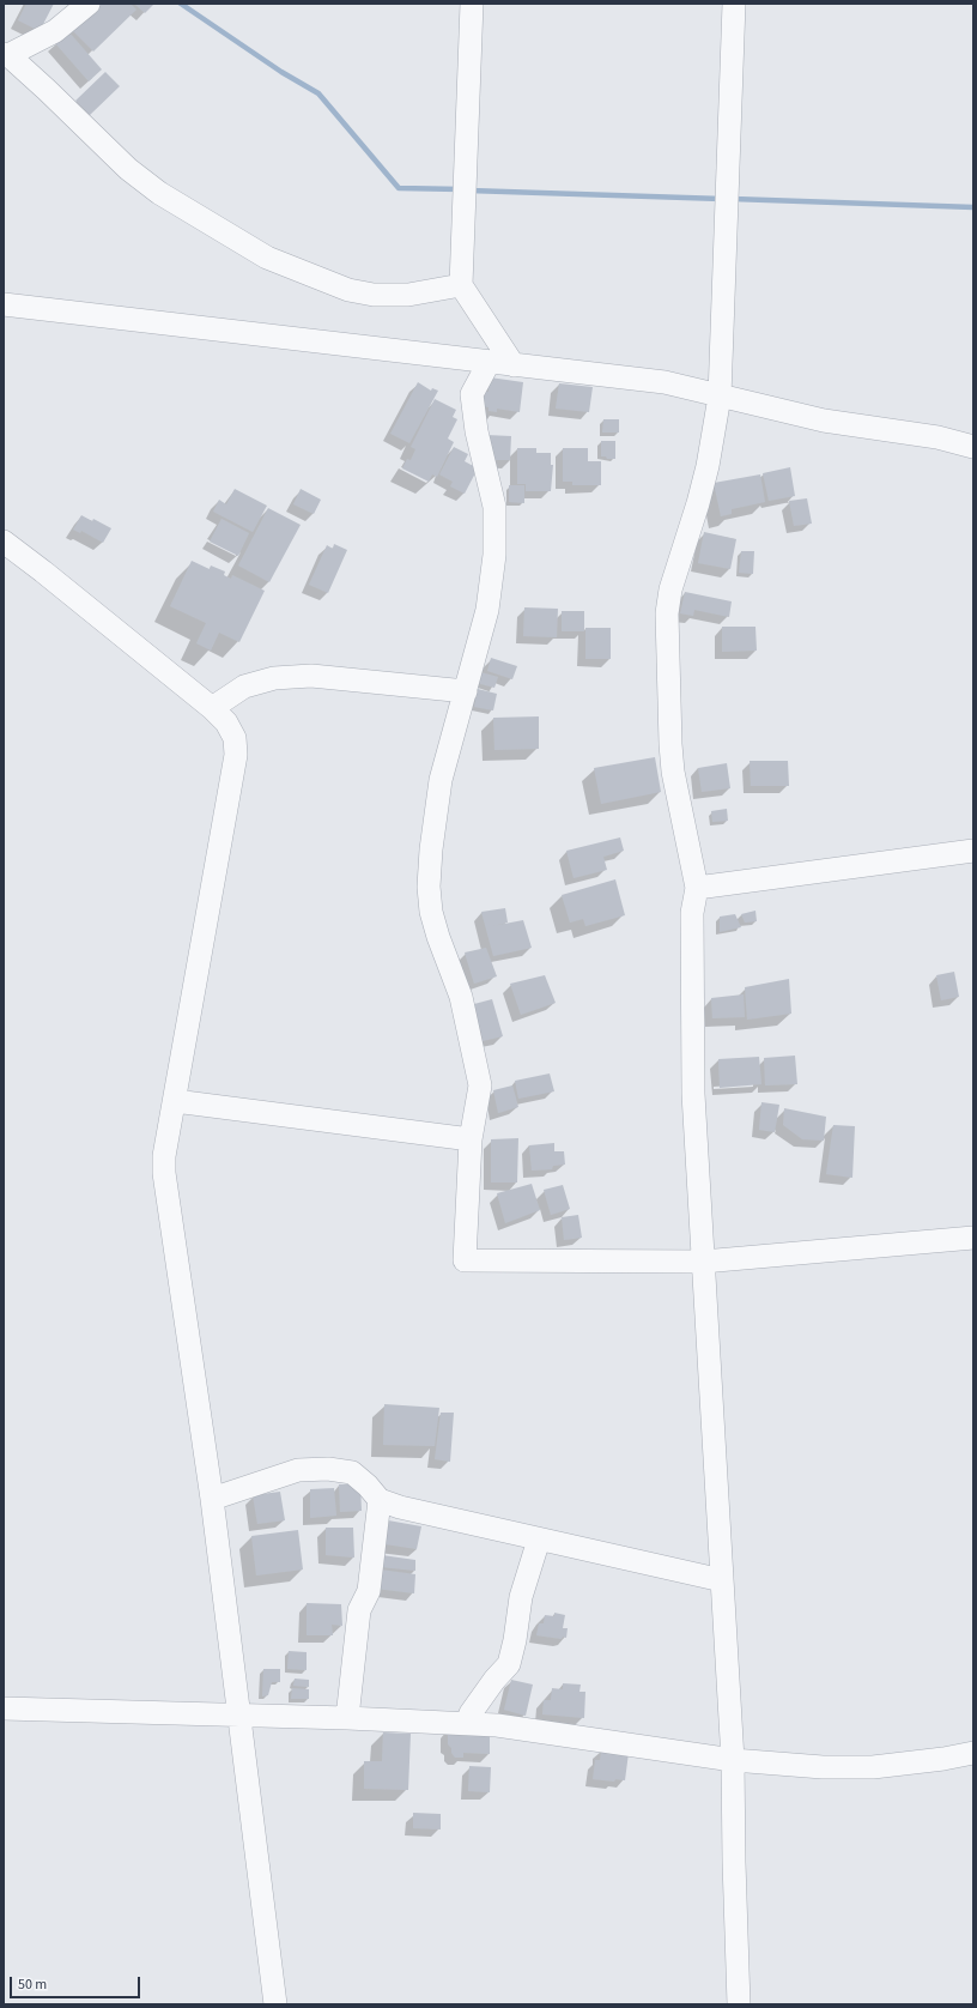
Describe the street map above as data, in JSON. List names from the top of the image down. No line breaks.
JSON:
{"scale_bar":"50 m"}
